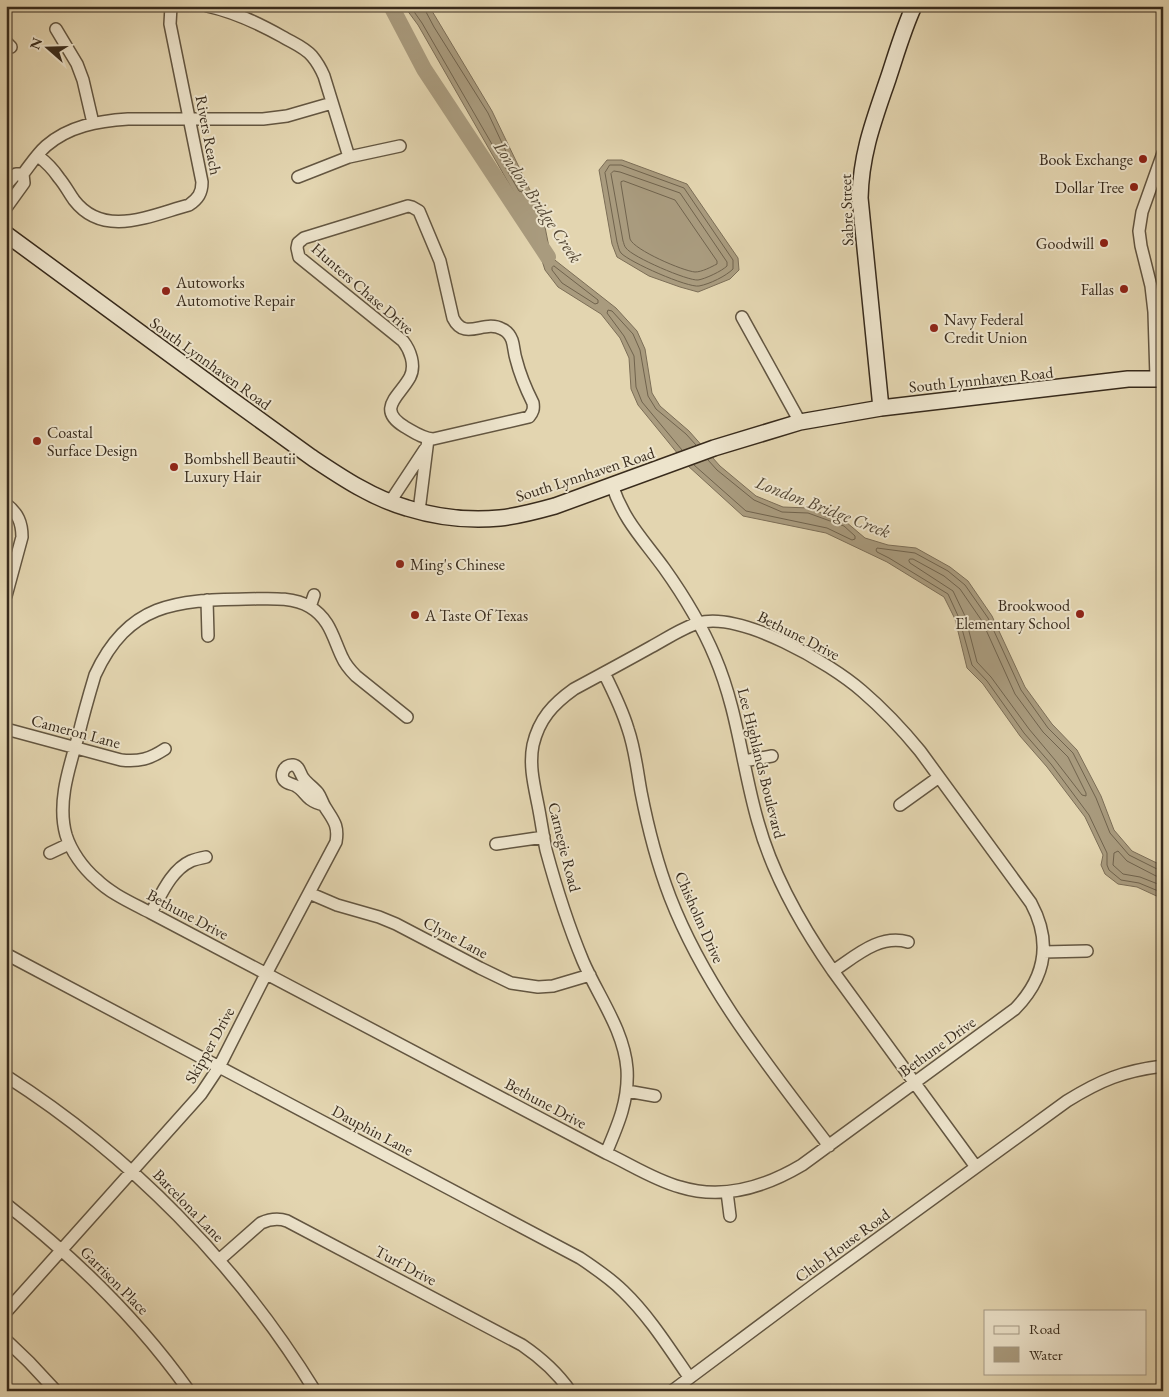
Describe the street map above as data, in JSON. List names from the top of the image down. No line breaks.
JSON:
{"streets":{"street":["Rivers Reach","Sabre Street","Hunters Chase Drive","South Lynnhaven Road","Bethune Drive","Cameron Lane","Lee Highlands Boulevard","Carnegie Road","Chisholm Drive","Clyne Lane","Skipper Drive","Dauphin Lane","Barcelona Lane","Club House Road","Turf Drive","Garrison Place"]},"crossings":[["Sabre Street","South Lynnhaven Road"],["South Lynnhaven Road","Lee Highlands Boulevard"],["Bethune Drive","Cameron Lane"],["Bethune Drive","Lee Highlands Boulevard"],["Bethune Drive","Carnegie Road"],["Bethune Drive","Chisholm Drive"],["Bethune Drive","Skipper Drive"],["Lee Highlands Boulevard","Carnegie Road"],["Lee Highlands Boulevard","Club House Road"],["Carnegie Road","Chisholm Drive"],["Carnegie Road","Clyne Lane"],["Clyne Lane","Skipper Drive"],["Skipper Drive","Dauphin Lane"],["Skipper Drive","Barcelona Lane"],["Skipper Drive","Garrison Place"],["Dauphin Lane","Club House Road"],["Barcelona Lane","Turf Drive"]],"water":["London Bridge Creek"],"places":["Book Exchange","Dollar Tree","Goodwill","Fallas","Autoworks Automotive Repair","Navy Federal Credit Union","Coastal Surface Design","Bombshell Beautii Luxury Hair","Ming's Chinese","Brookwood Elementary School","A Taste Of Texas"],"legend":["Road","Water"],"north":"left"}
